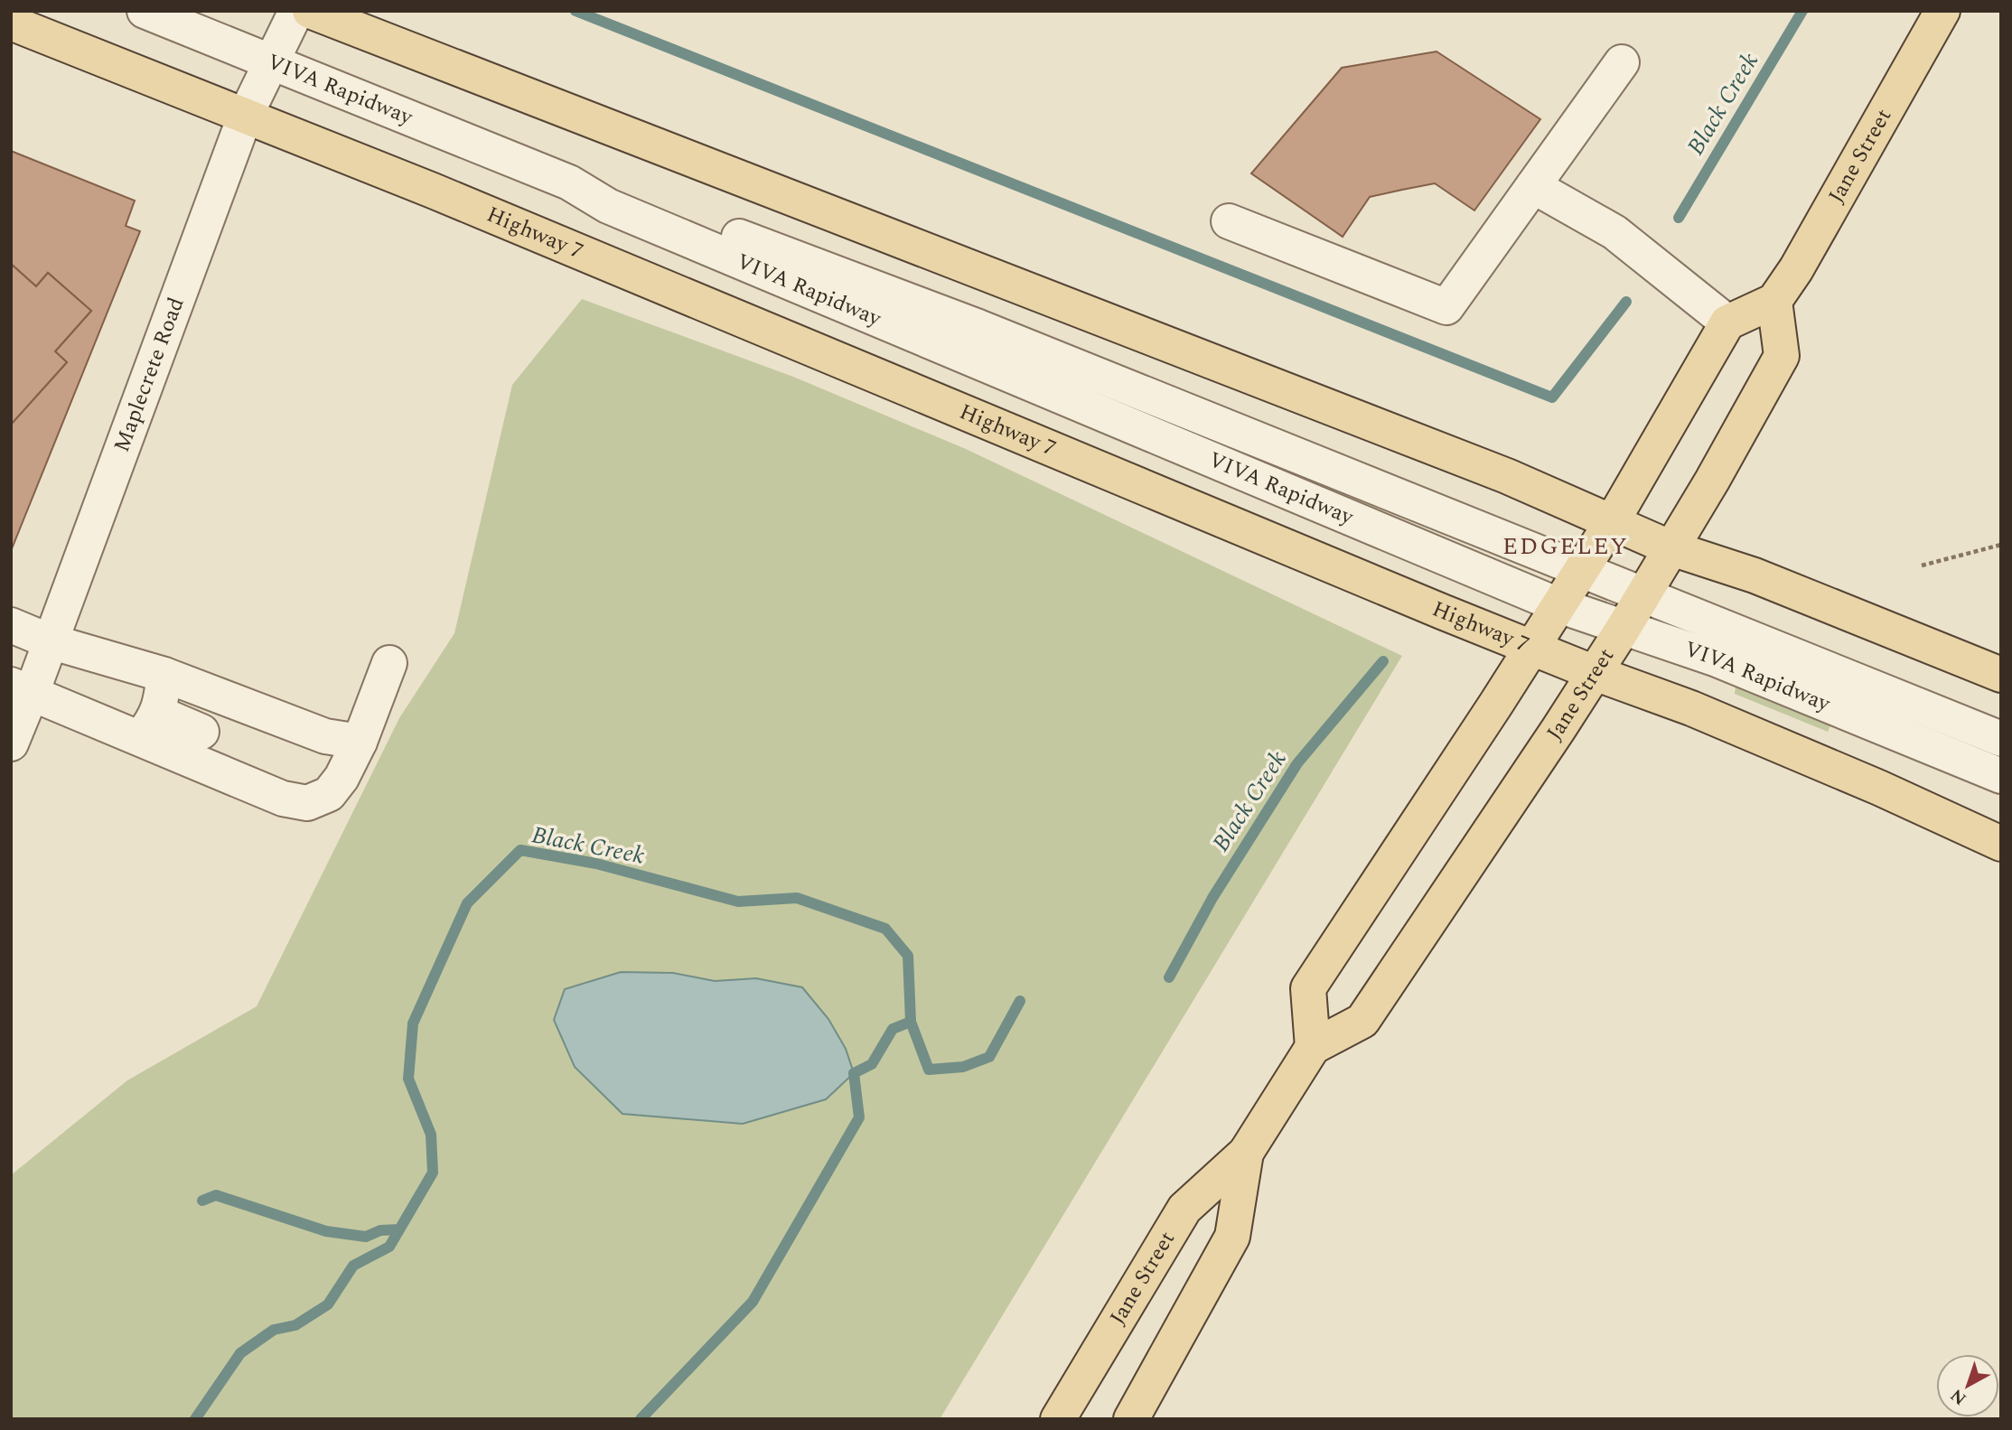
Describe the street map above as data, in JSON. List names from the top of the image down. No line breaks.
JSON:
{"streets":{"main road":["Jane Street","Highway 7"],"street":["VIVA Rapidway","Maplecrete Road"]},"crossings":[["VIVA Rapidway","Jane Street"],["VIVA Rapidway","Maplecrete Road"],["Jane Street","Highway 7"],["Highway 7","Maplecrete Road"]],"districts":["EDGELEY"],"water":["Black Creek"],"north":"bottom left"}
